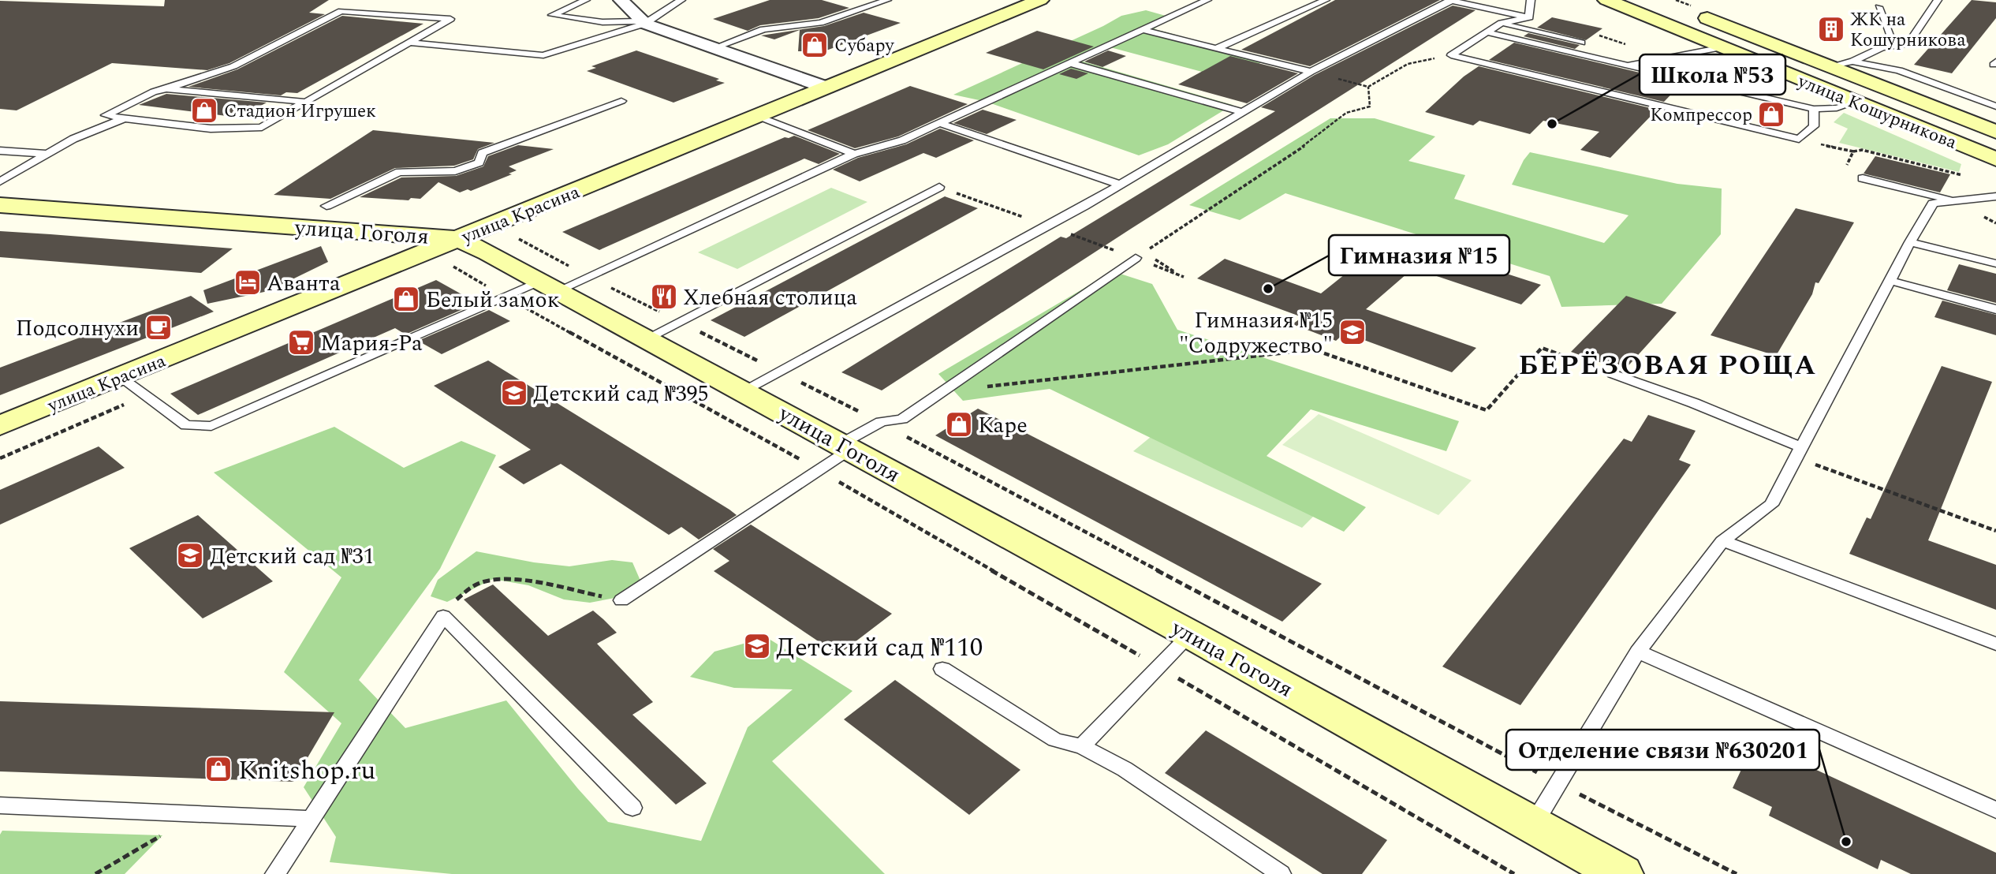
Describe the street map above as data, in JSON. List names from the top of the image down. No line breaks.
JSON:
{"streets":{"main road":["улица Кошурникова","улица Красина","улица Гоголя"]},"crossings":[["улица Красина","улица Гоголя"]],"districts":["БЕРЁЗОВАЯ РОЩА"],"places":{"building":["ЖК на Кошурникова"],"shop":["Субару","Стадион Игрушек","Компрессор","Белый замок","Каре","Knitshop.ru"],"other":["Школа №53","Гимназия №15","Отделение связи №630201"],"hotel":["Аванта"],"restaurant":["Хлебная столица"],"cafe":["Подсолнухи"],"school or university":["Гимназия №15 \"Содружество\"","Детский сад №395","Детский сад №31","Детский сад №110"],"supermarket":["Мария-Ра"]}}
